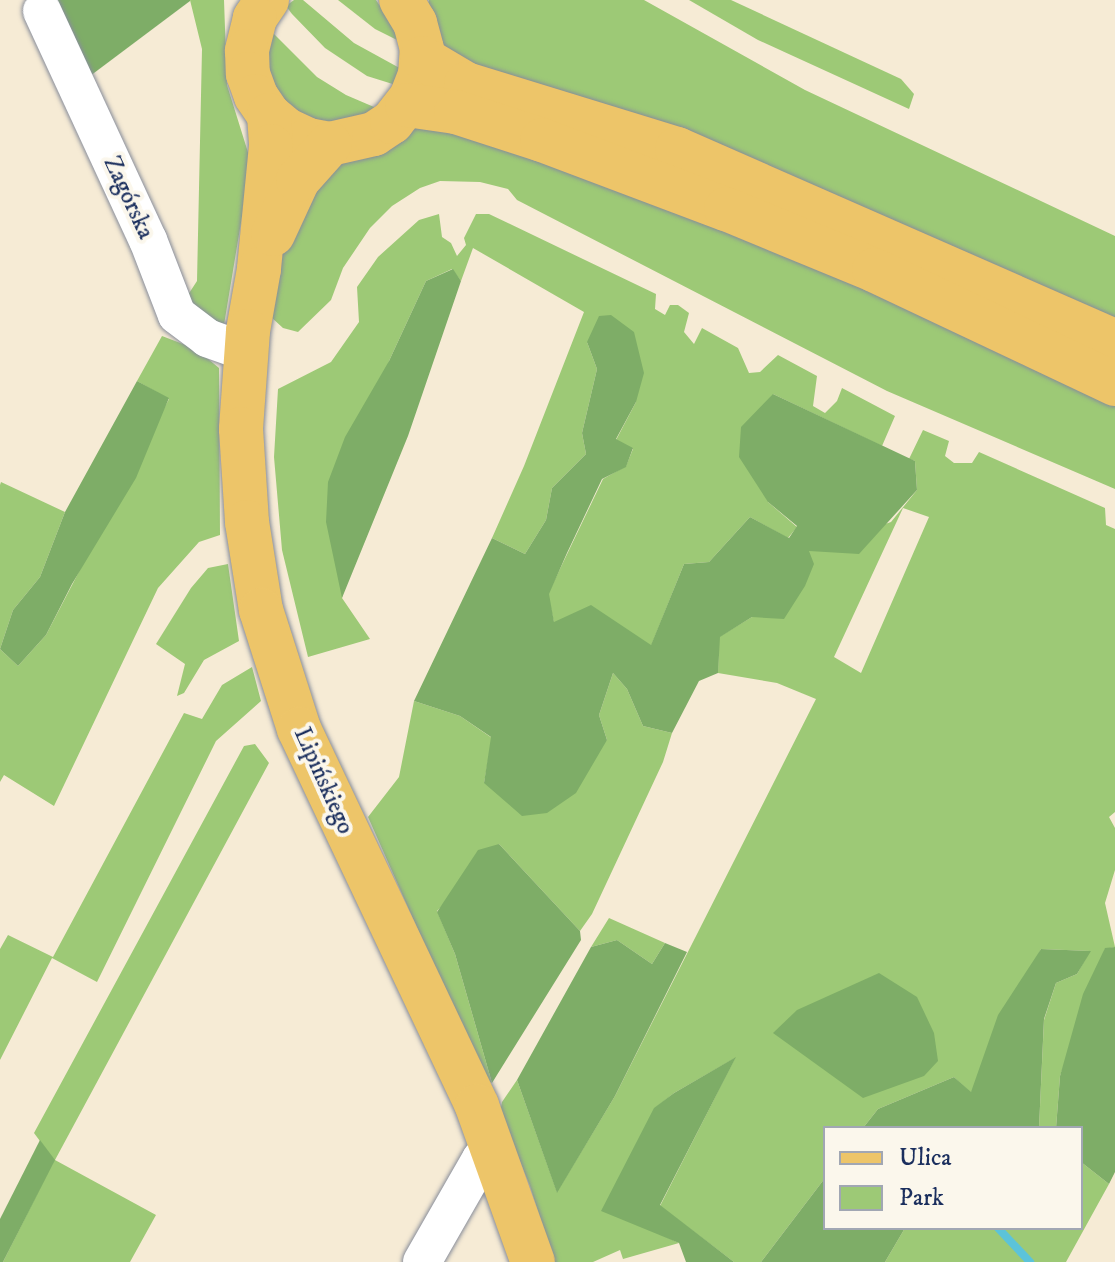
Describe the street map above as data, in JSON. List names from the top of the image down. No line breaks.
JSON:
{"streets":{"main road":["Lipińskiego"],"street":["Zagórska"]},"crossings":[["Zagórska","Lipińskiego"]],"legend":["Ulica","Park"]}
